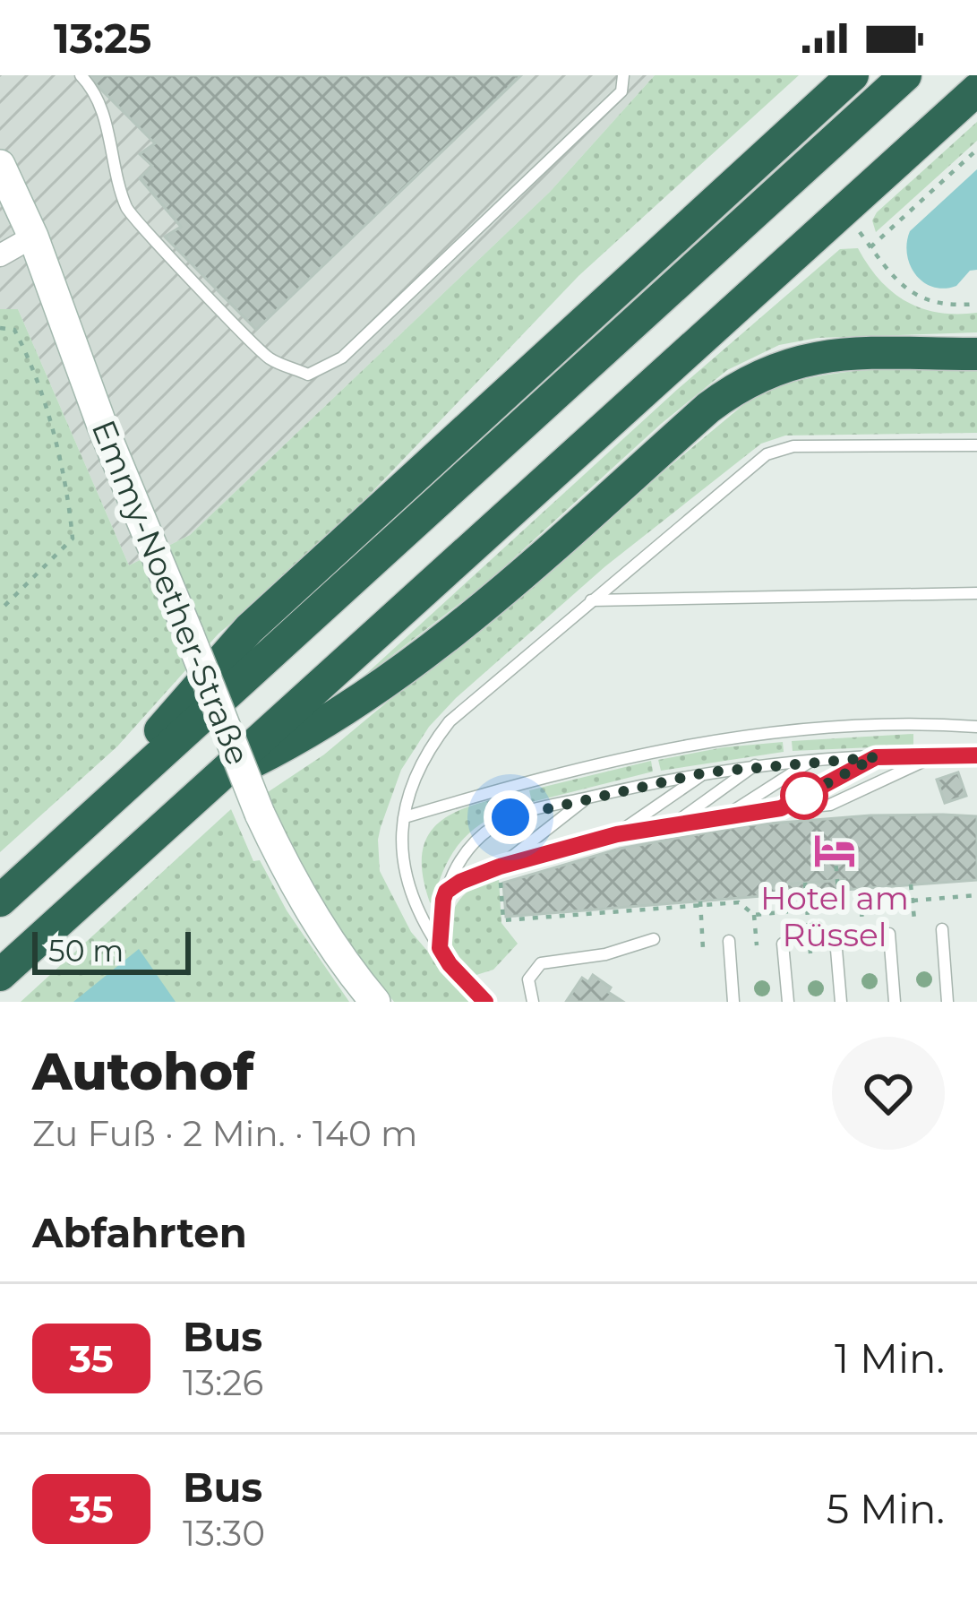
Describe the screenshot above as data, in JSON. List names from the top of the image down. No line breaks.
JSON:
{"streets":{"street":["Emmy-Noether-Straße"]},"places":{"hotel":["Hotel am Rüssel"]},"lines":["bus line 35"],"scale_bar":"50 m","page":{"status":"13:25","scale":"50 m","heading":[["Autohof","Zu Fuß · 2 Min. · 140 m"],"Abfahrten"],"list":[{"mark":"35","name":"Bus","note":"13:26","value":"1 Min."},{"mark":"35","name":"Bus","note":"13:30","value":"5 Min."}]}}
